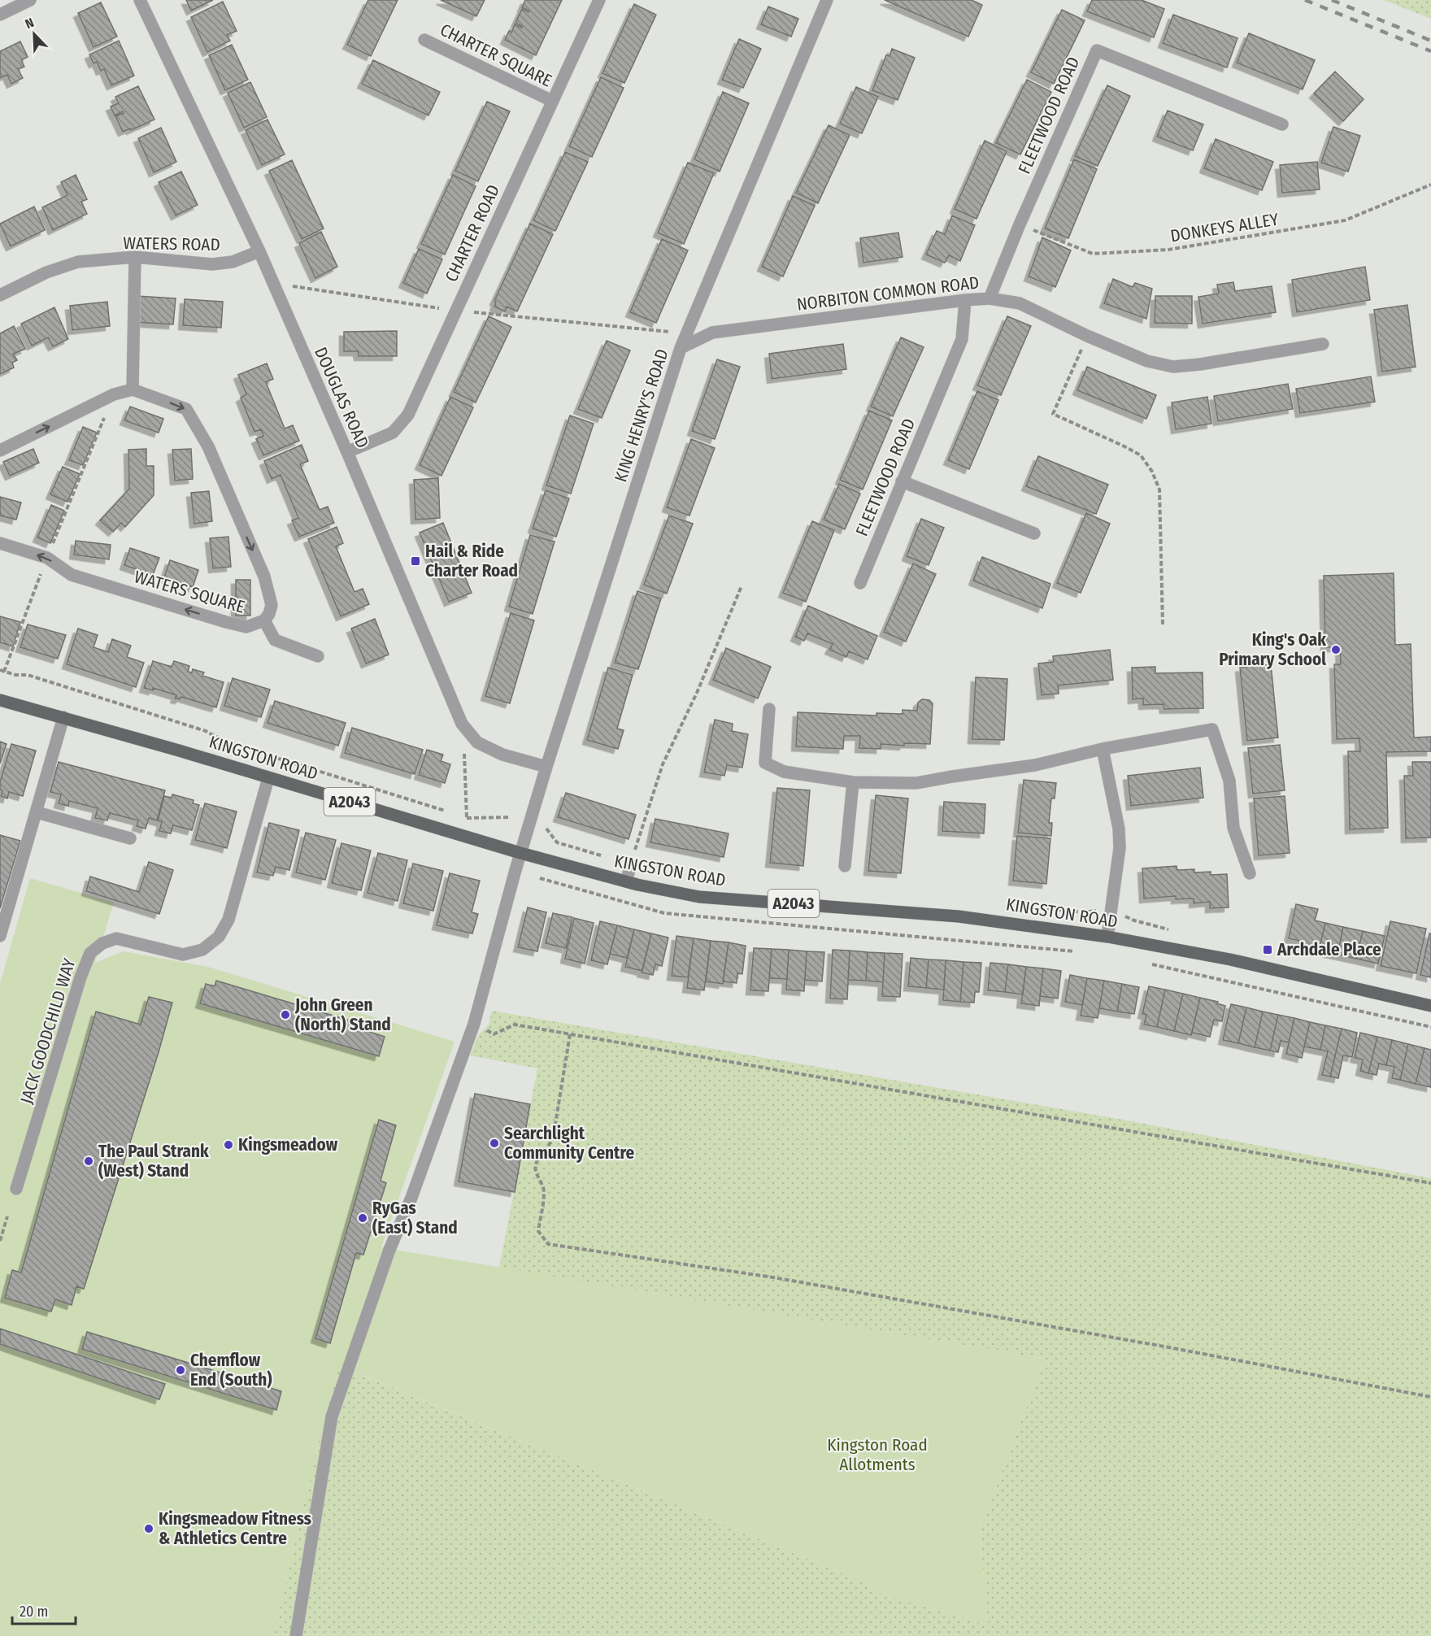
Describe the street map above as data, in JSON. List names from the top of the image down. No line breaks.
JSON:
{"streets":{"main road":["KINGSTON ROAD","A2043"],"street":["CHARTER SQUARE","FLEETWOOD ROAD","CHARTER ROAD","WATERS ROAD","NORBITON COMMON ROAD","DOUGLAS ROAD","KING HENRY'S ROAD","WATERS SQUARE","JACK GOODCHILD WAY"],"path":["DONKEYS ALLEY"]},"crossings":[["CHARTER SQUARE","CHARTER ROAD"],["FLEETWOOD ROAD","DONKEYS ALLEY"],["FLEETWOOD ROAD","NORBITON COMMON ROAD"],["CHARTER ROAD","DOUGLAS ROAD"],["WATERS ROAD","DOUGLAS ROAD"],["NORBITON COMMON ROAD","KING HENRY'S ROAD"],["DOUGLAS ROAD","KING HENRY'S ROAD"],["KING HENRY'S ROAD","KINGSTON ROAD"],["KINGSTON ROAD","A2043"],["KINGSTON ROAD","JACK GOODCHILD WAY"]],"parks":["Kingston Road Allotments"],"places":{"transit":["Hail & Ride Charter Road","Archdale Place"],"other":["King's Oak Primary School","John Green (North) Stand","Searchlight Community Centre","Kingsmeadow","The Paul Strank (West) Stand","RyGas (East) Stand","Chemflow End (South)","Kingsmeadow Fitness & Athletics Centre"]},"scale_bar":"20 m","north":"top left"}
